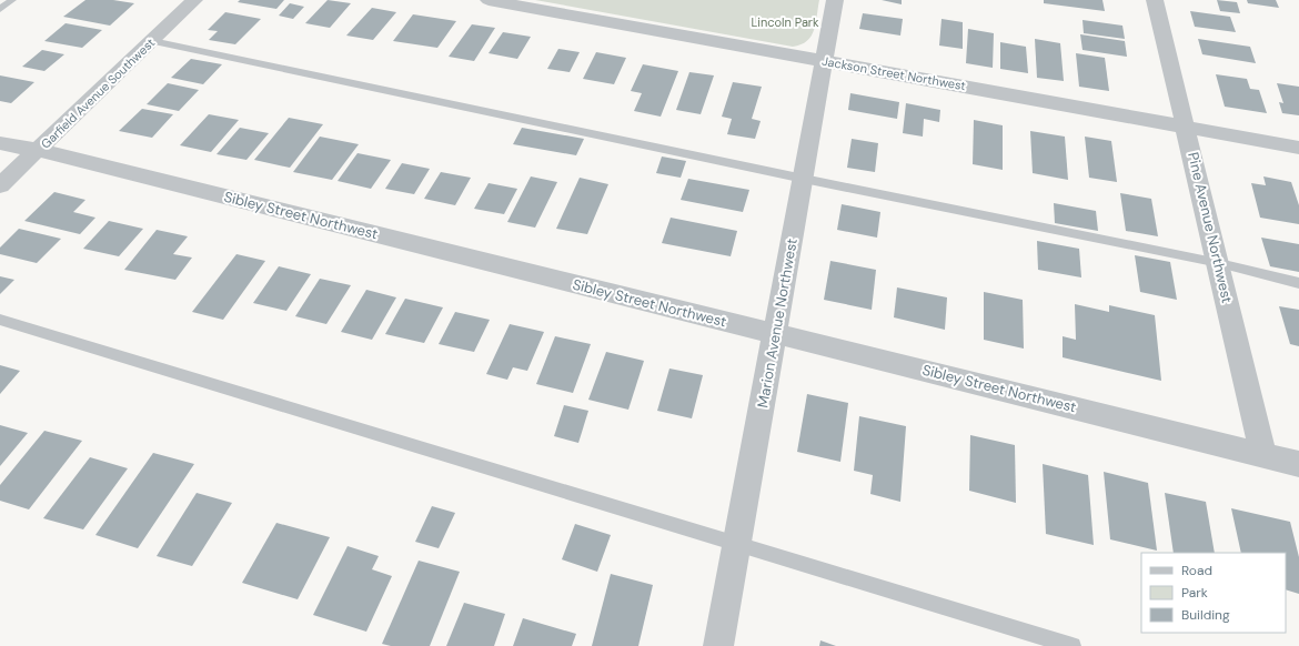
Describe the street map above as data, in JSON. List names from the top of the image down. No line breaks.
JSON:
{"streets":{"street":["Jackson Street Northwest","Garfield Avenue Southwest","Sibley Street Northwest","Pine Avenue Northwest","Marion Avenue Northwest"]},"crossings":[["Jackson Street Northwest","Pine Avenue Northwest"],["Jackson Street Northwest","Marion Avenue Northwest"],["Garfield Avenue Southwest","Sibley Street Northwest"],["Sibley Street Northwest","Pine Avenue Northwest"],["Sibley Street Northwest","Marion Avenue Northwest"]],"parks":["Lincoln Park"],"legend":["Road","Park","Building"]}
